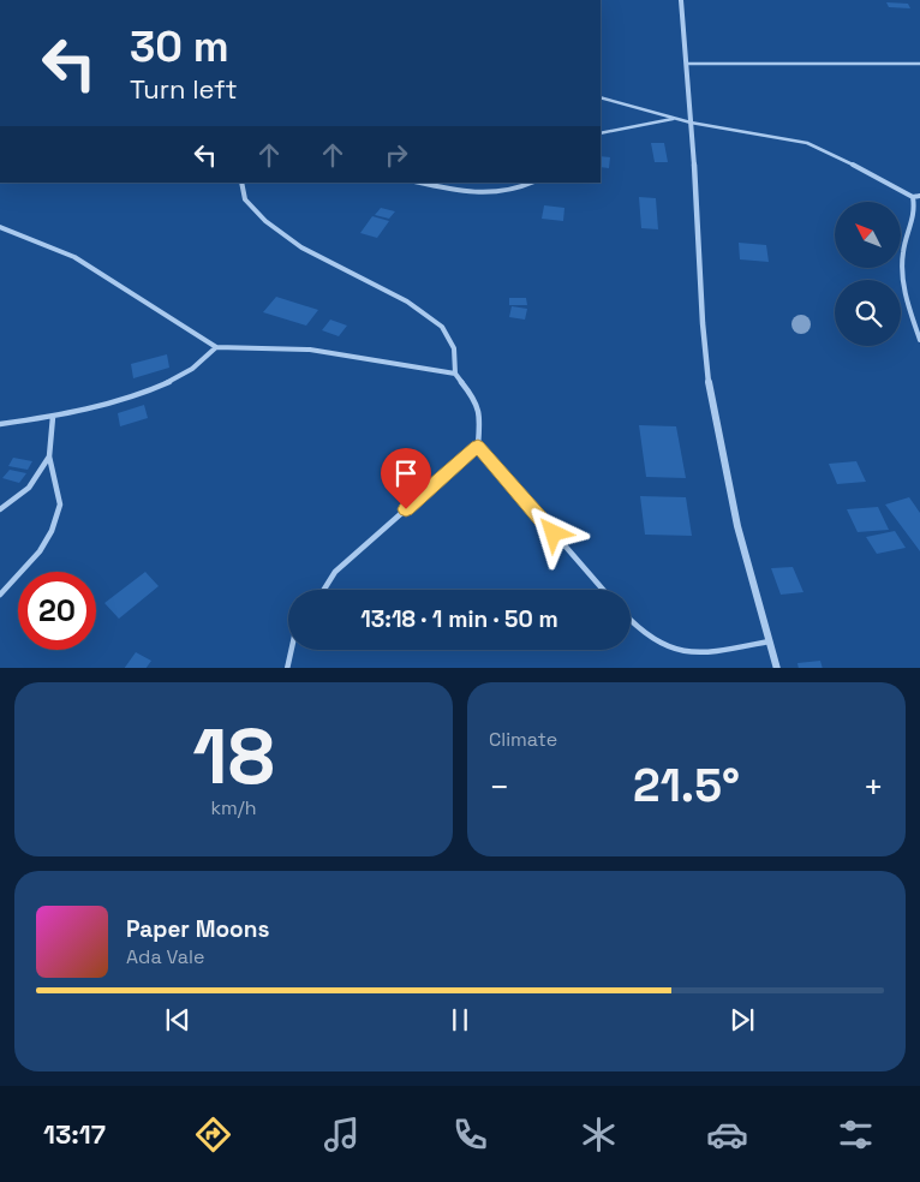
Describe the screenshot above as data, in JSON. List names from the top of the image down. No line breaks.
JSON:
{"north":"top left","page":{"turn":["30 m","Turn left"],"limit":"20","trip":"13:18 · 1 min · 50 m","tile":[["18","km/h"],"Climate"],"heat":["−","21.5°","+"],"song":["Paper Moons","Ada Vale"],"tabs":"13:17"}}
